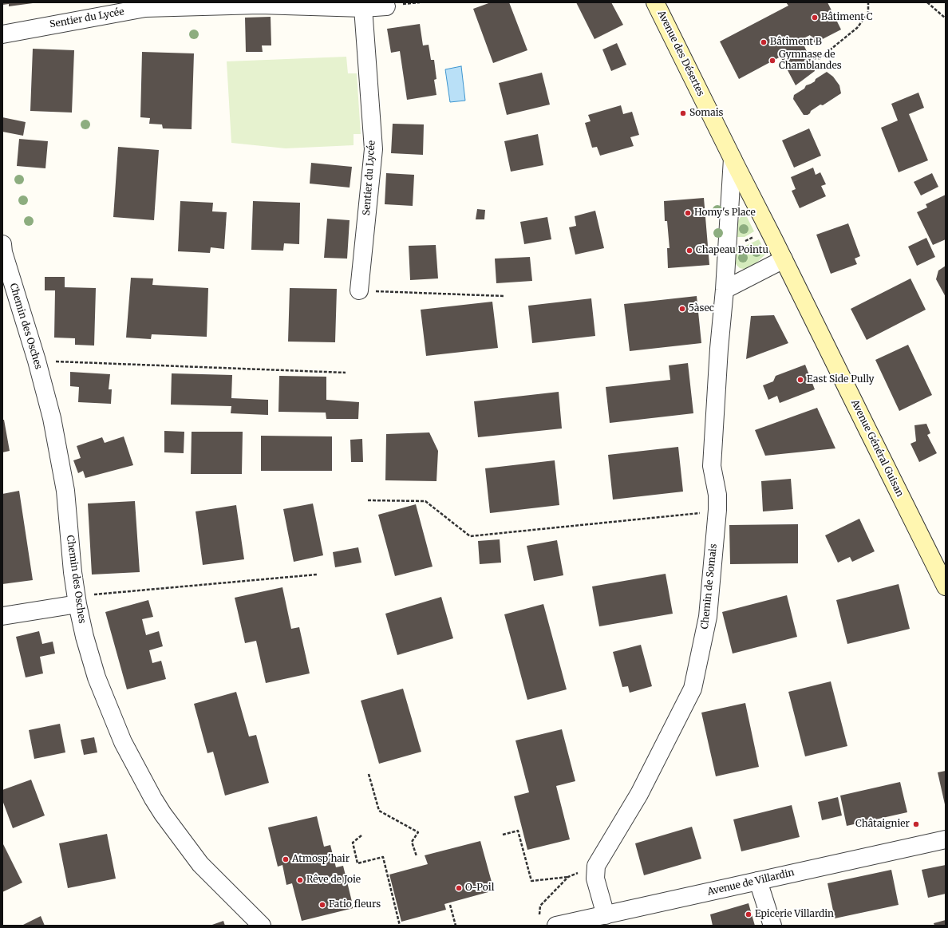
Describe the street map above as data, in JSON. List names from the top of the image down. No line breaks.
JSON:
{"streets":{"main road":["Avenue des Désertes","Avenue Général Guisan"],"street":["Sentier du Lycée","Chemin des Osches","Chemin de Somais","Avenue de Villardin"]},"crossings":[["Avenue des Désertes","Avenue Général Guisan"],["Avenue des Désertes","Chemin de Somais"],["Chemin de Somais","Avenue de Villardin"]],"places":["Bâtiment C","Bâtiment B","Gymnase de Chamblandes","Somais","Homy's Place","Chapeau Pointu","5àsec","East Side Pully","Châtaignier","Atmosp'hair","Rêve de Joie","O-Poil","Fatio fleurs","Epicerie Villardin"]}
